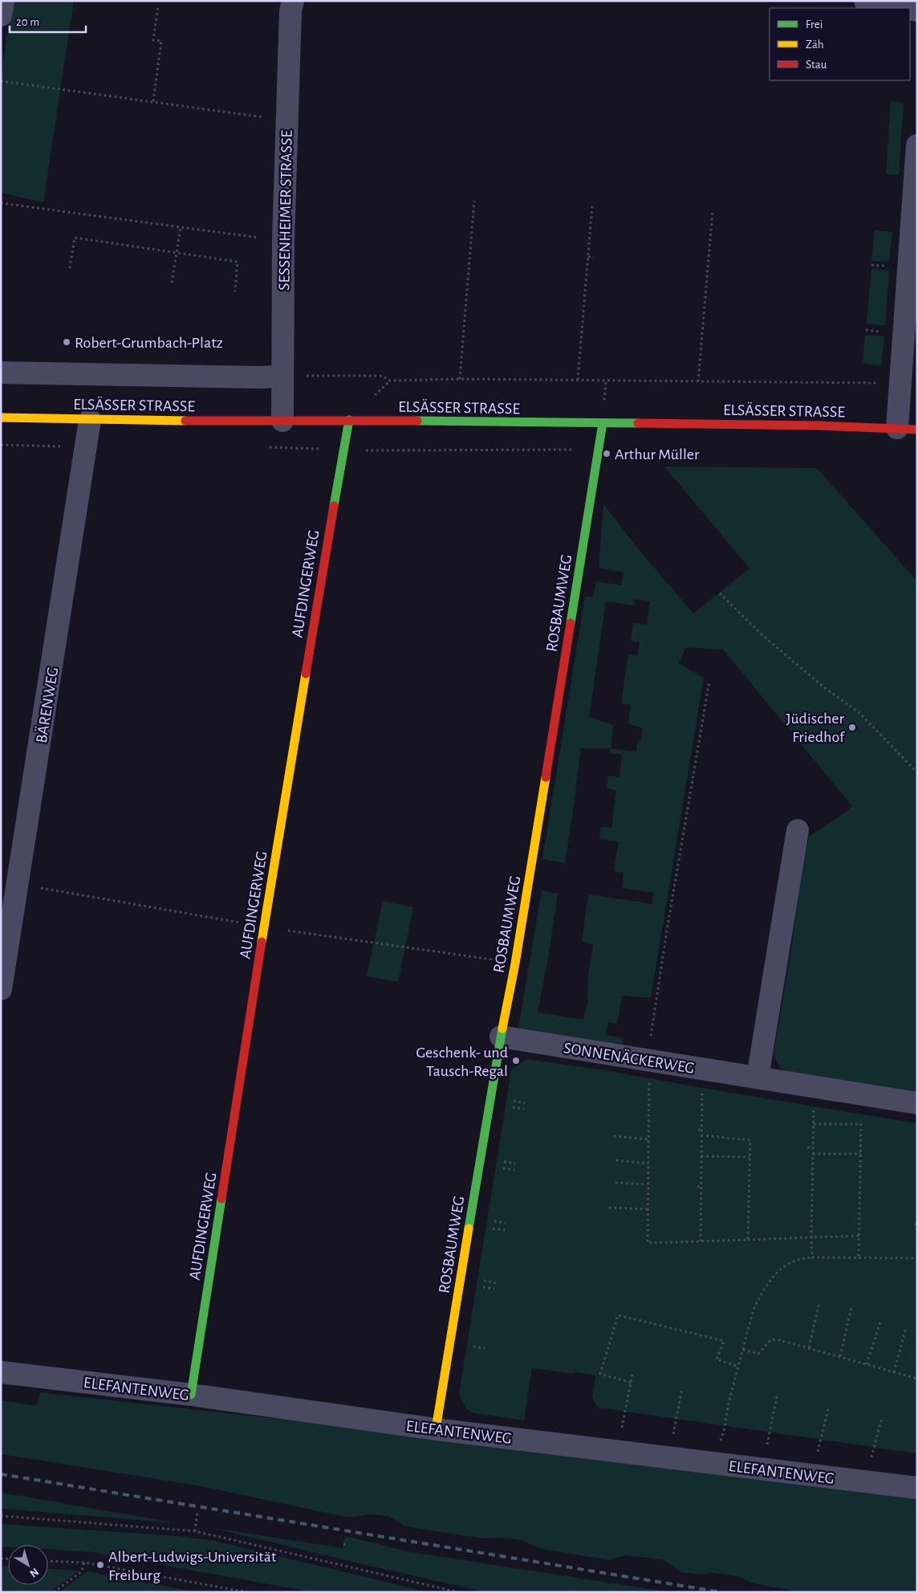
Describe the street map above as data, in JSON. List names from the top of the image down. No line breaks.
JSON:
{"streets":{"street":["SESSENHEIMER STRASSE","ELSÄSSER STRASSE","AUFDINGERWEG","ROSBAUMWEG","BÄRENWEG","SONNENÄCKERWEG","ELEFANTENWEG"]},"crossings":[["SESSENHEIMER STRASSE","ELSÄSSER STRASSE"],["ELSÄSSER STRASSE","AUFDINGERWEG"],["ELSÄSSER STRASSE","ROSBAUMWEG"],["ELSÄSSER STRASSE","BÄRENWEG"],["AUFDINGERWEG","ELEFANTENWEG"],["ROSBAUMWEG","SONNENÄCKERWEG"],["ROSBAUMWEG","ELEFANTENWEG"]],"places":["Robert-Grumbach-Platz","Arthur Müller","Jüdischer Friedhof","Geschenk- und Tausch-Regal","Albert-Ludwigs-Universität Freiburg"],"legend":["Frei","Zäh","Stau"],"scale_bar":"20 m","north":"bottom right"}
